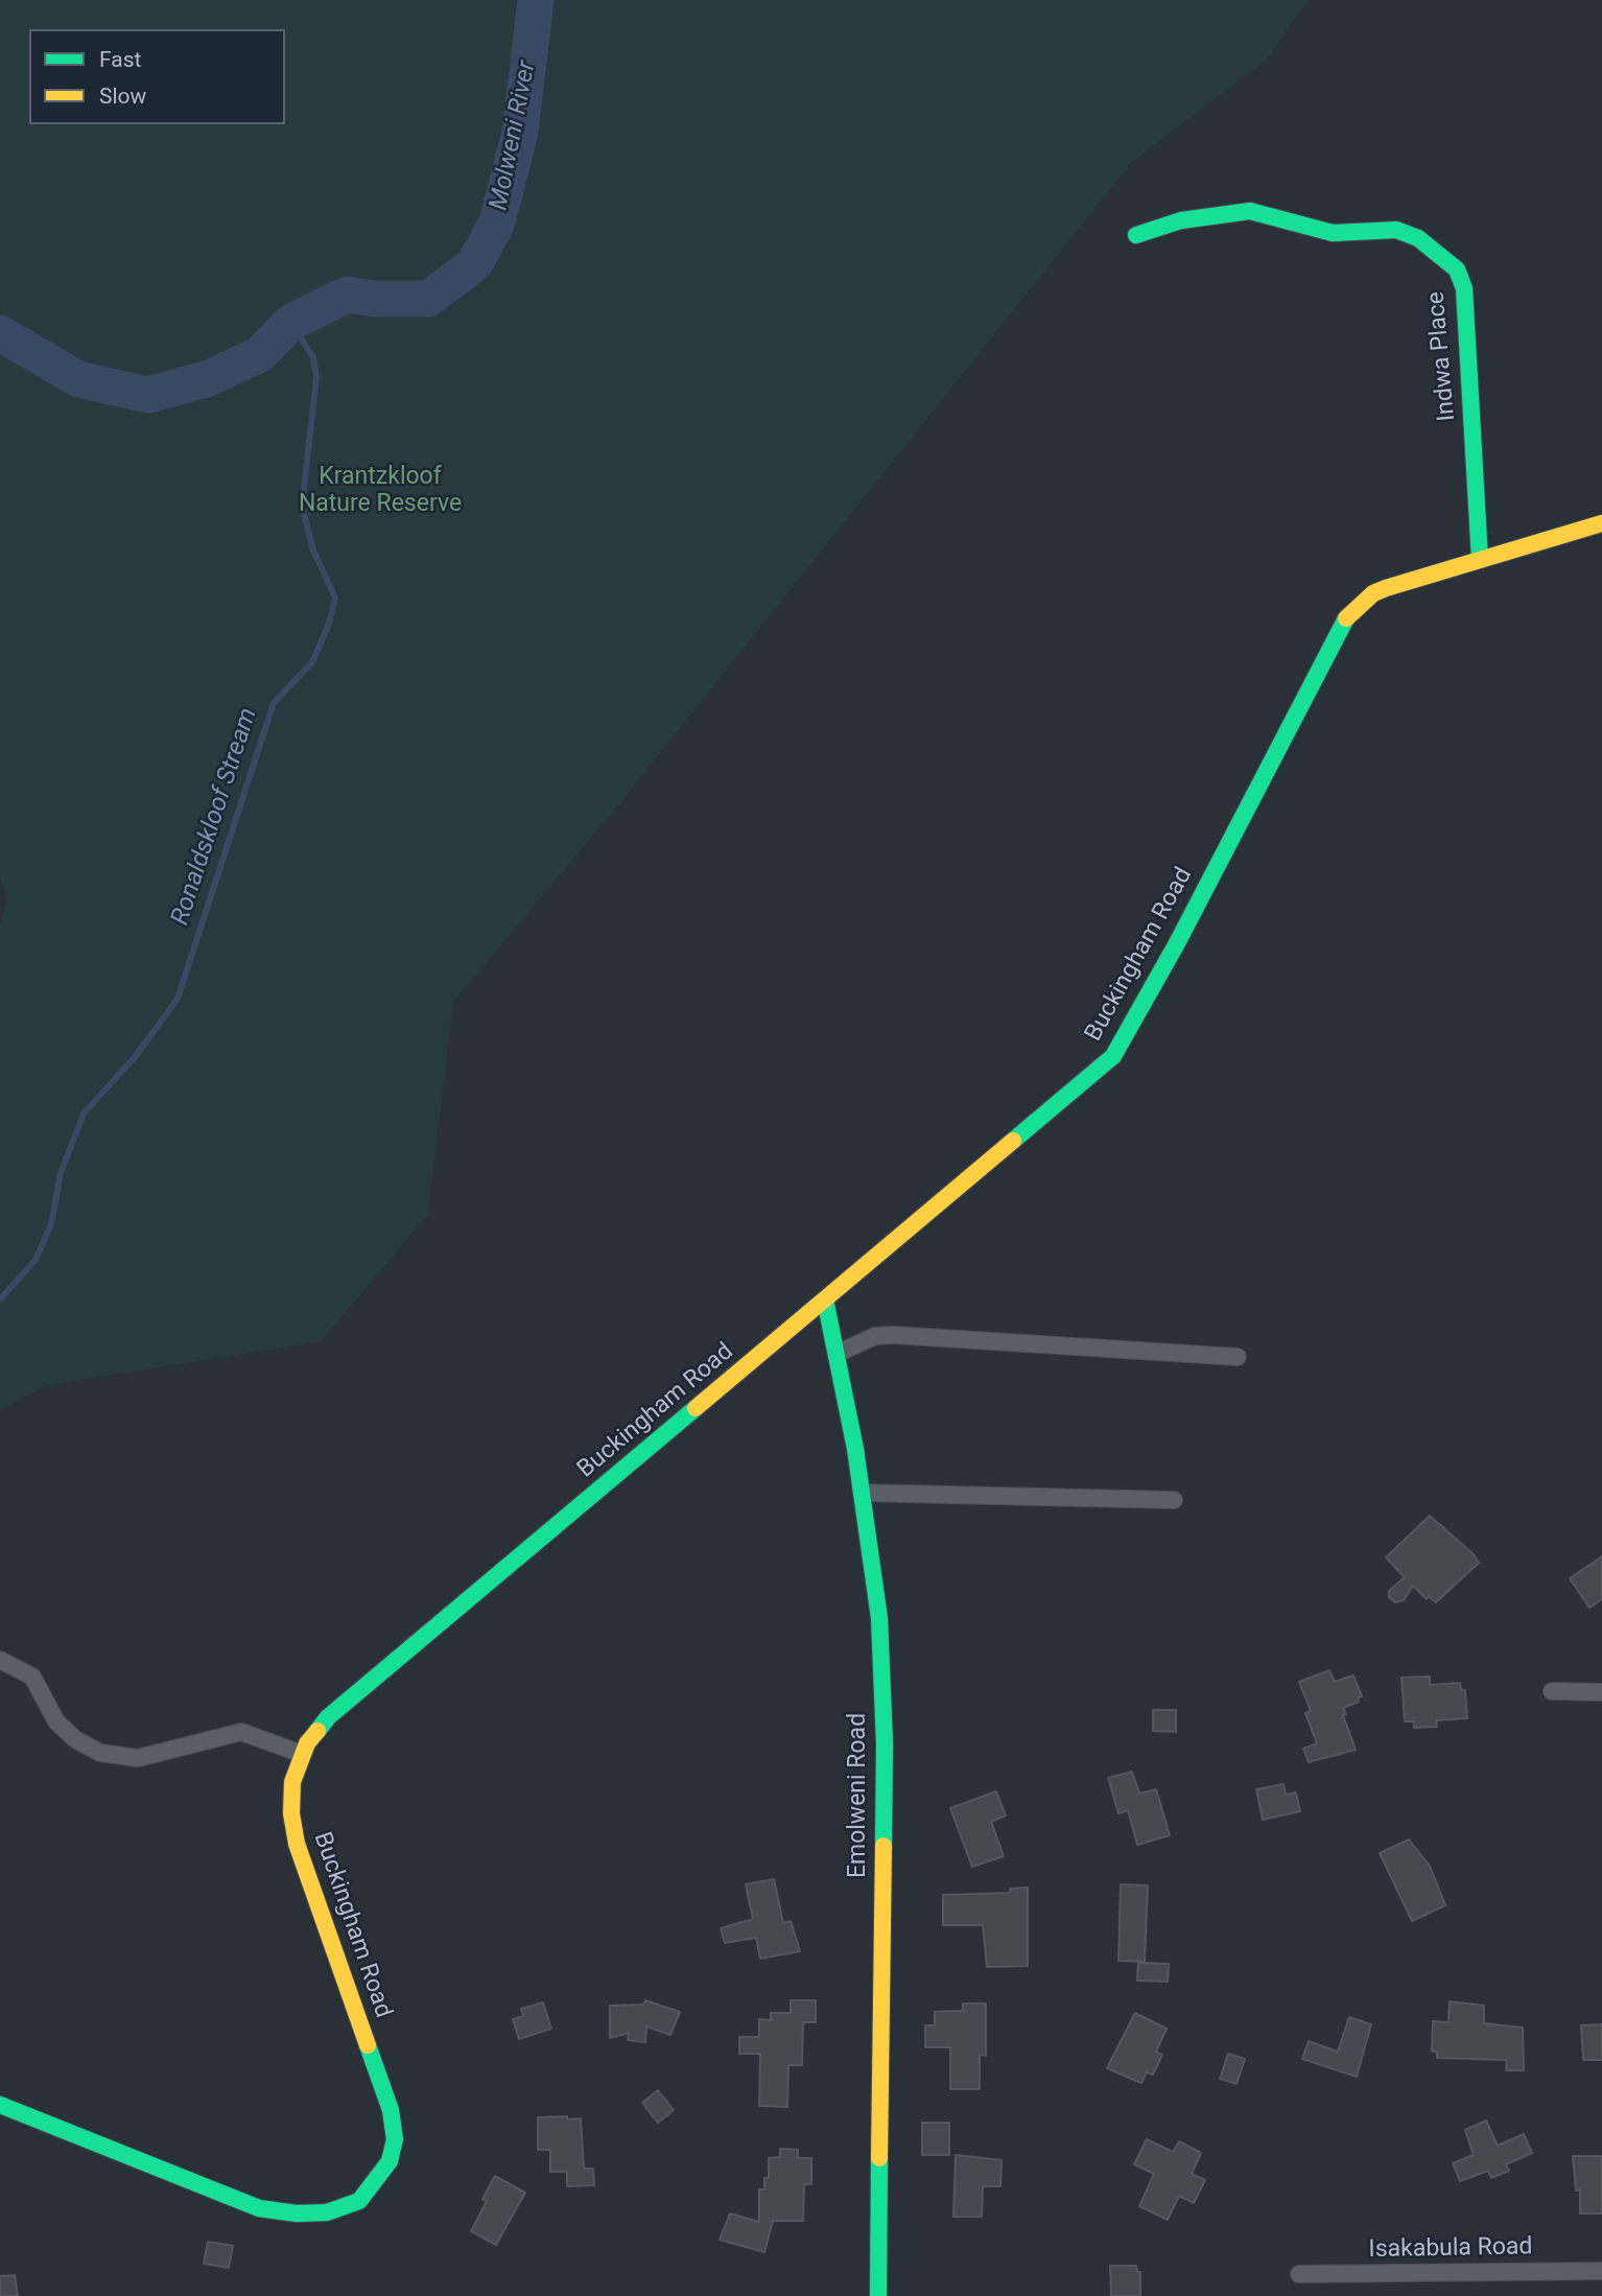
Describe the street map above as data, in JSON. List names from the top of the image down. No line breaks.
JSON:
{"streets":{"street":["Indwa Place","Buckingham Road","Emolweni Road","Isakabula Road"]},"crossings":[["Indwa Place","Buckingham Road"],["Buckingham Road","Emolweni Road"]],"water":["Molweni River","Ronaldskloof Stream"],"parks":["Krantzkloof Nature Reserve"],"legend":["Fast","Slow"]}
